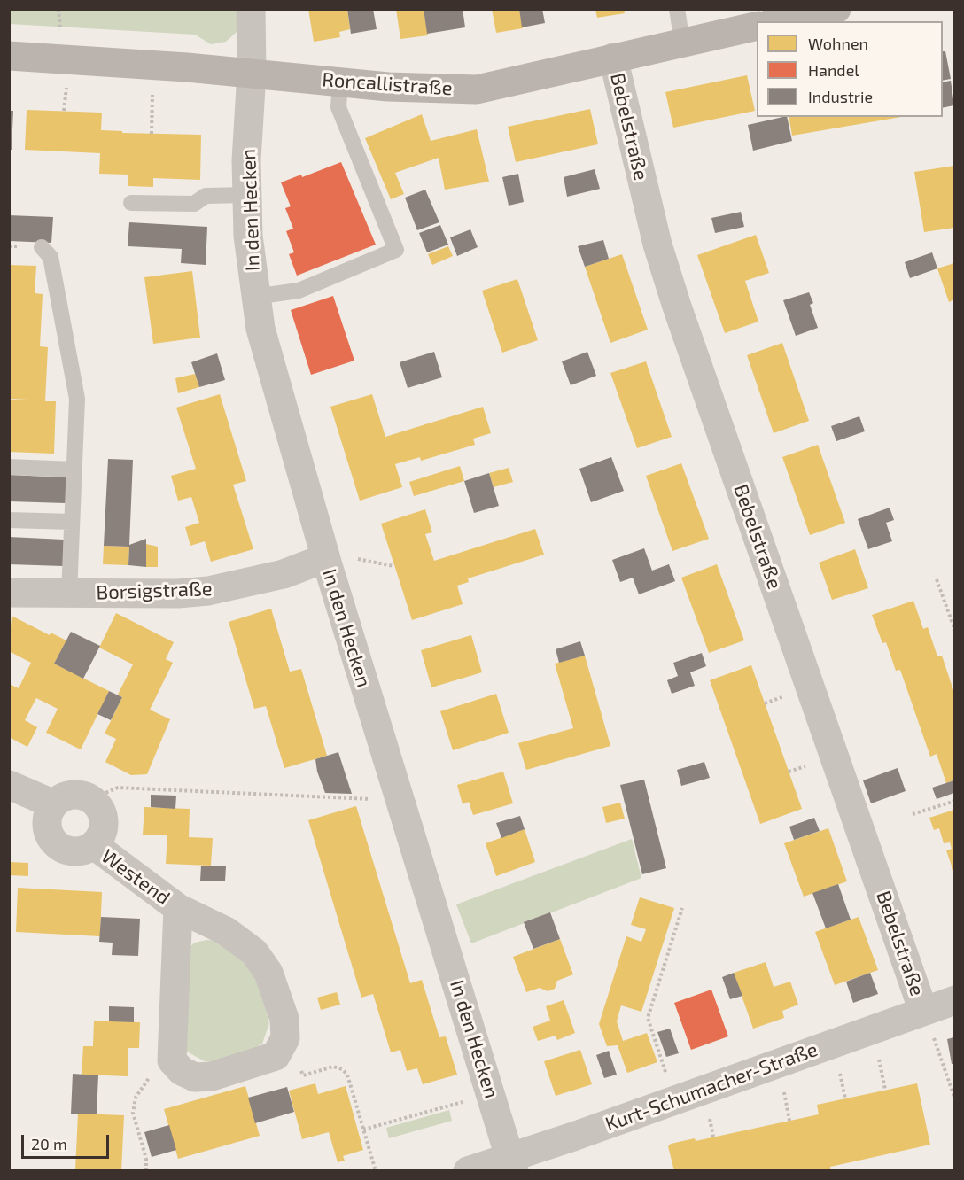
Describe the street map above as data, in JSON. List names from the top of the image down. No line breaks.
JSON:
{"streets":{"street":["Roncallistraße","Bebelstraße","In den Hecken","Borsigstraße","Westend","Kurt-Schumacher-Straße"]},"crossings":[["Roncallistraße","Bebelstraße"],["Roncallistraße","In den Hecken"],["Bebelstraße","Kurt-Schumacher-Straße"],["In den Hecken","Borsigstraße"],["In den Hecken","Kurt-Schumacher-Straße"]],"legend":["Wohnen","Handel","Industrie"],"scale_bar":"20 m"}
